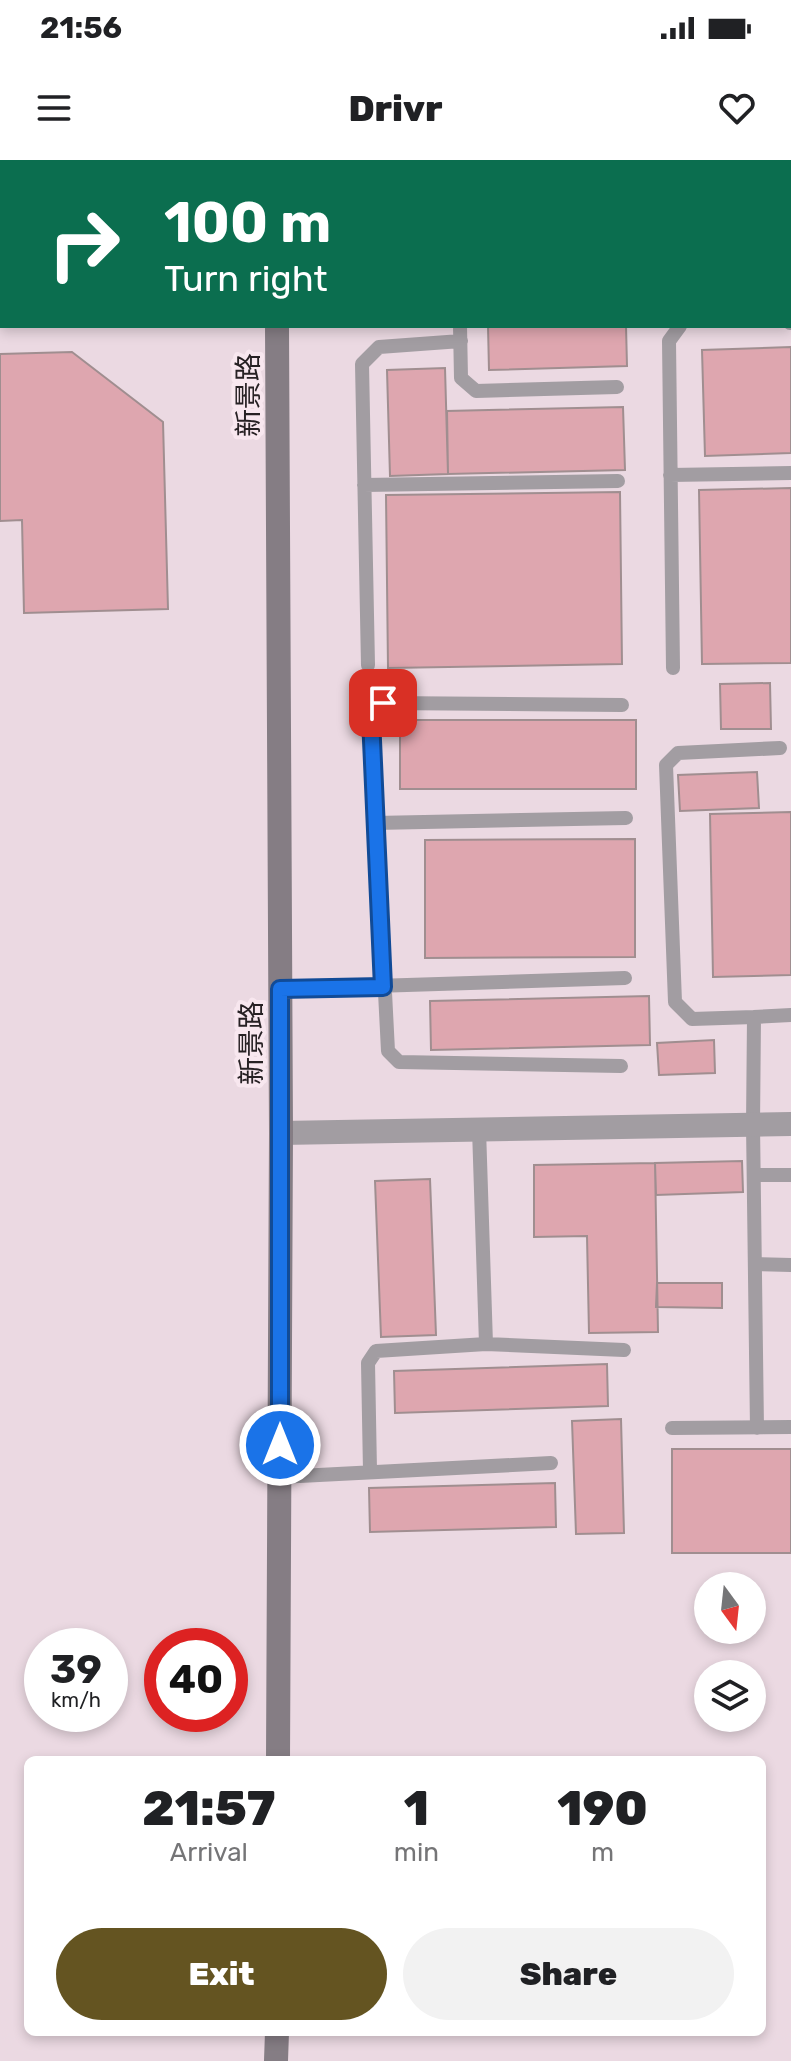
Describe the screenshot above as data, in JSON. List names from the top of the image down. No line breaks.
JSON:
{"streets":{"street":["新景路"]},"north":"bottom","page":{"status":"21:56","header":"Drivr","turn":["100 m","Turn right"],"speed":"39 km/h","limit":"40","eta":["21:57","Arrival","1","min","190","m"],"buttons":["Exit","Share"]}}
